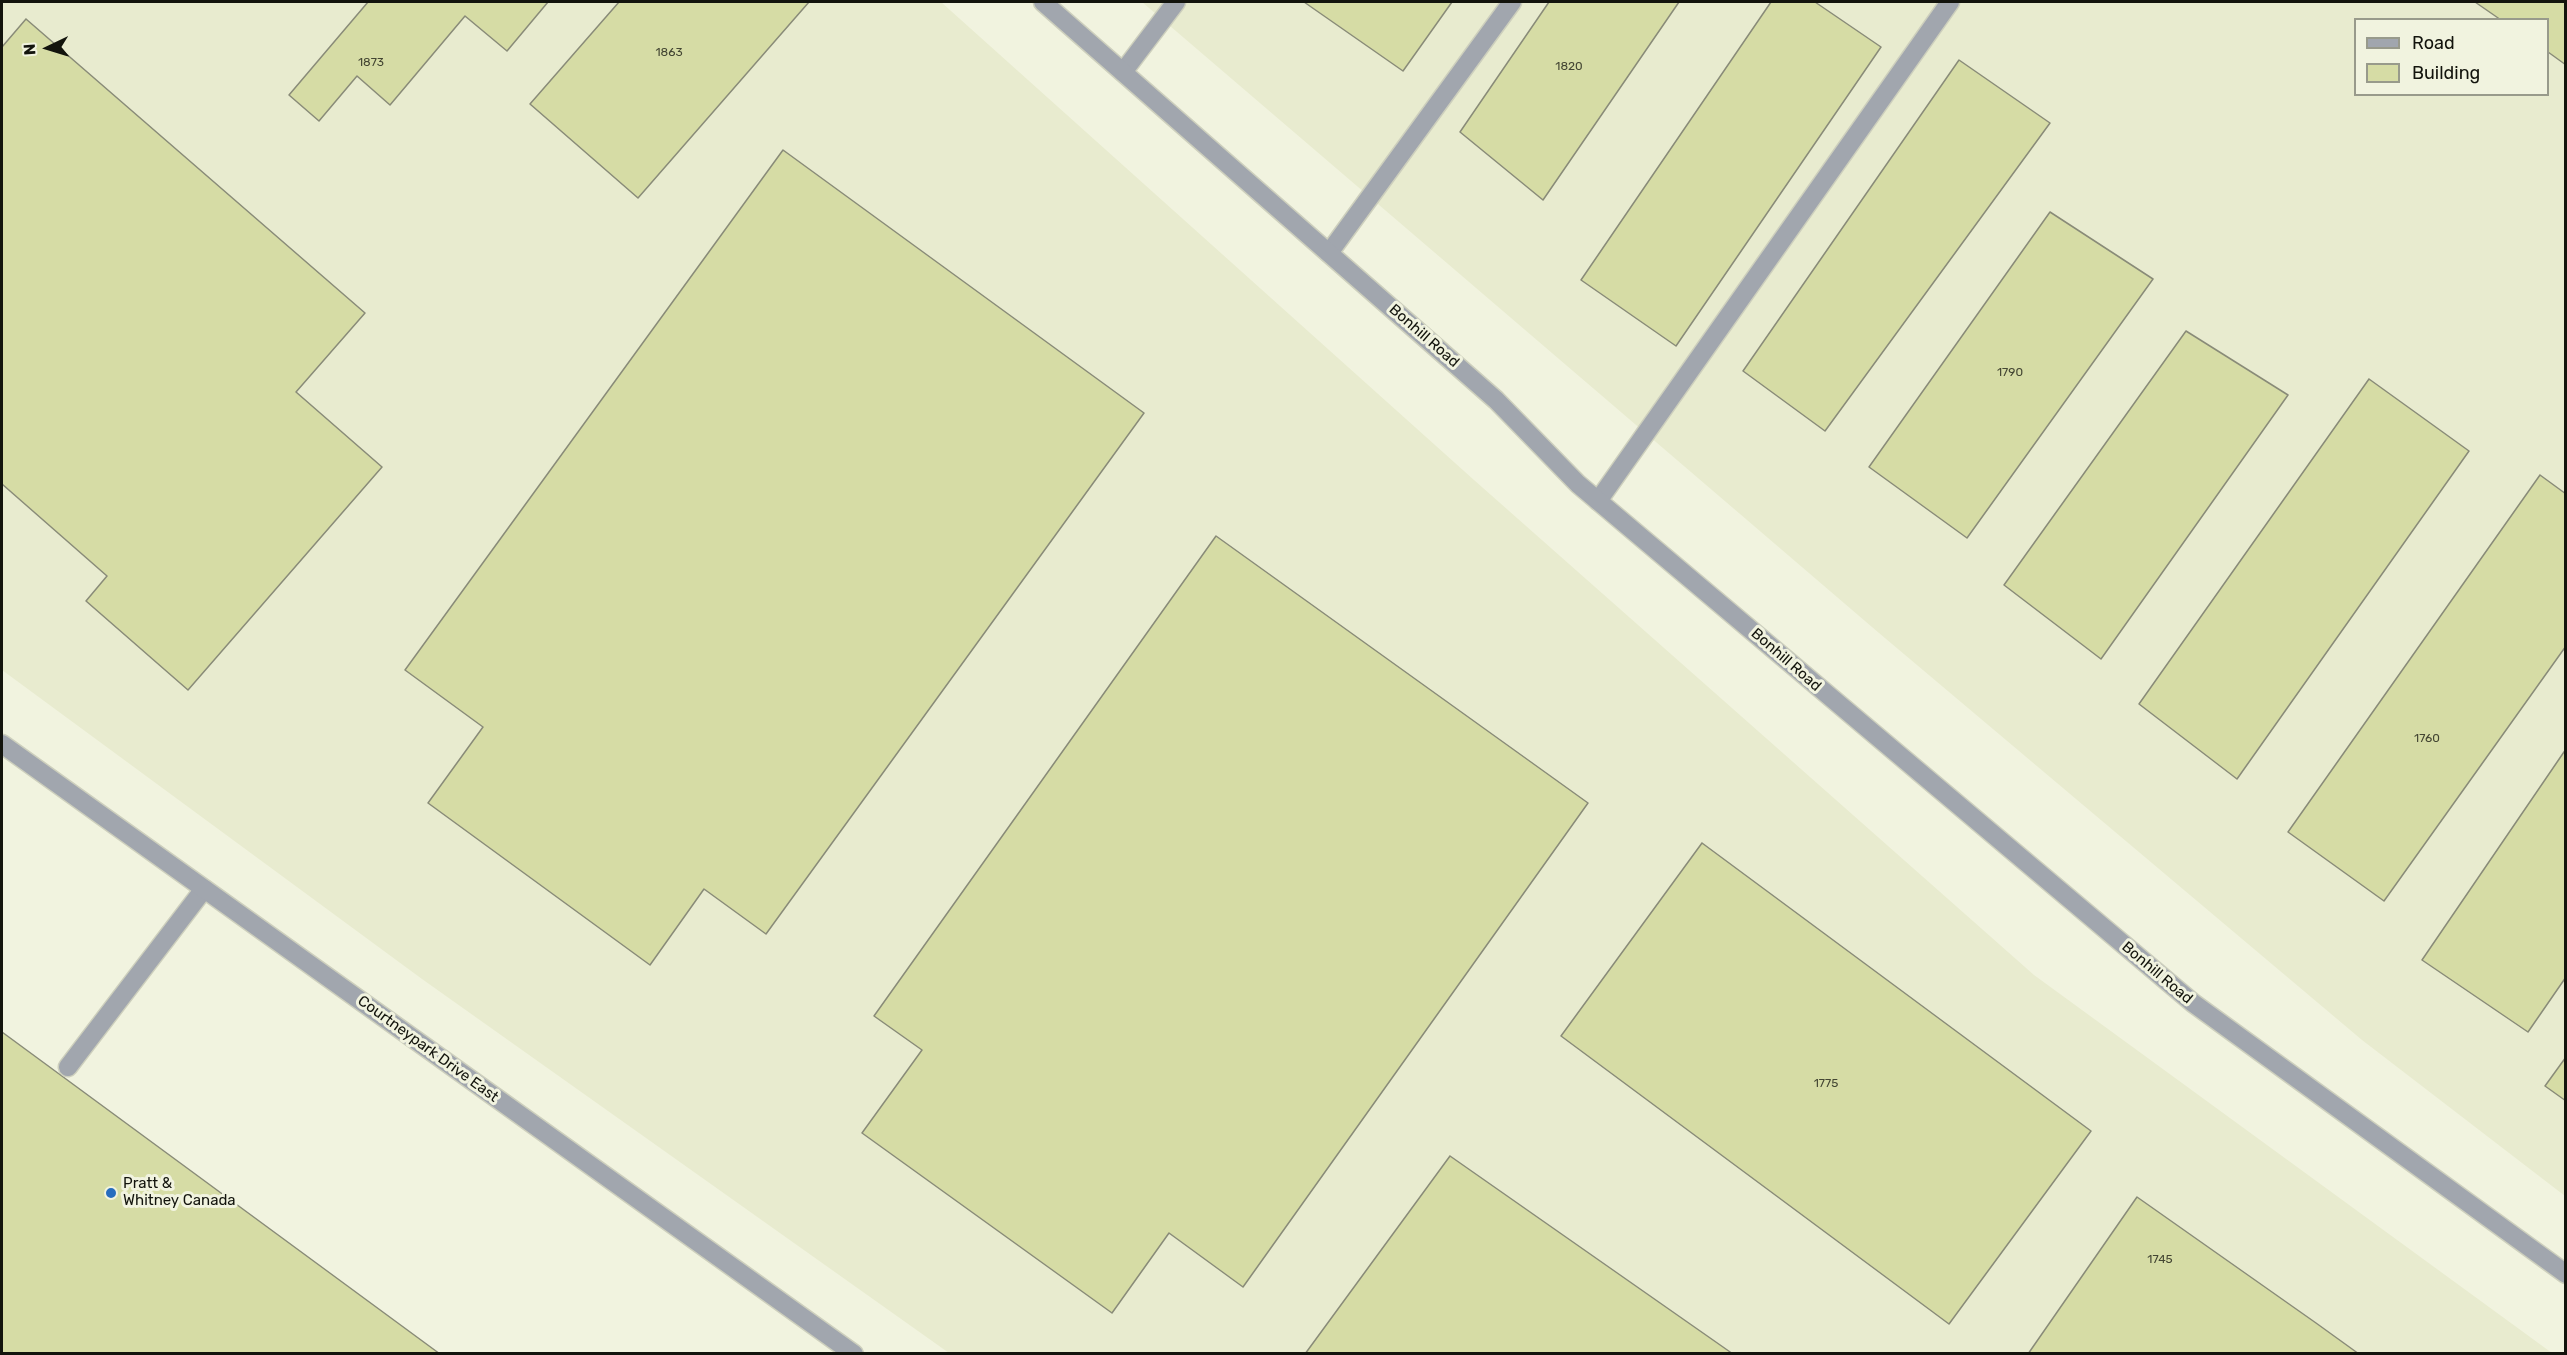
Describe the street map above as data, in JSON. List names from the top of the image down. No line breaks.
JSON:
{"streets":{"street":["Bonhill Road","Courtneypark Drive East"]},"places":["Pratt & Whitney Canada"],"house_numbers":["1863","1873","1820","1790","1760","1775","1745"],"legend":["Road","Building"],"north":"left"}
